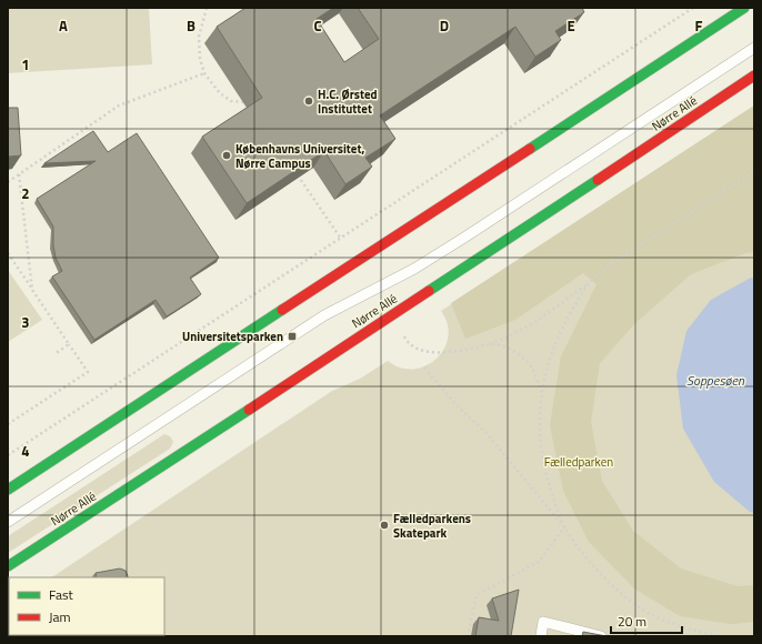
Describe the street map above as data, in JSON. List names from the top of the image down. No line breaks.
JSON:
{"streets":{"street":["Nørre Allé"]},"water":["Soppesøen"],"parks":["Fælledparken"],"places":{"other":["H.C. Ørsted Instituttet","Københavns Universitet, Nørre Campus","Fælledparkens Skatepark"],"transit":["Universitetsparken"]},"legend":["Fast","Jam"],"scale_bar":"20 m","grid":{"columns":["A","B","C","D","E","F"],"rows":["1","2","3","4"]}}
